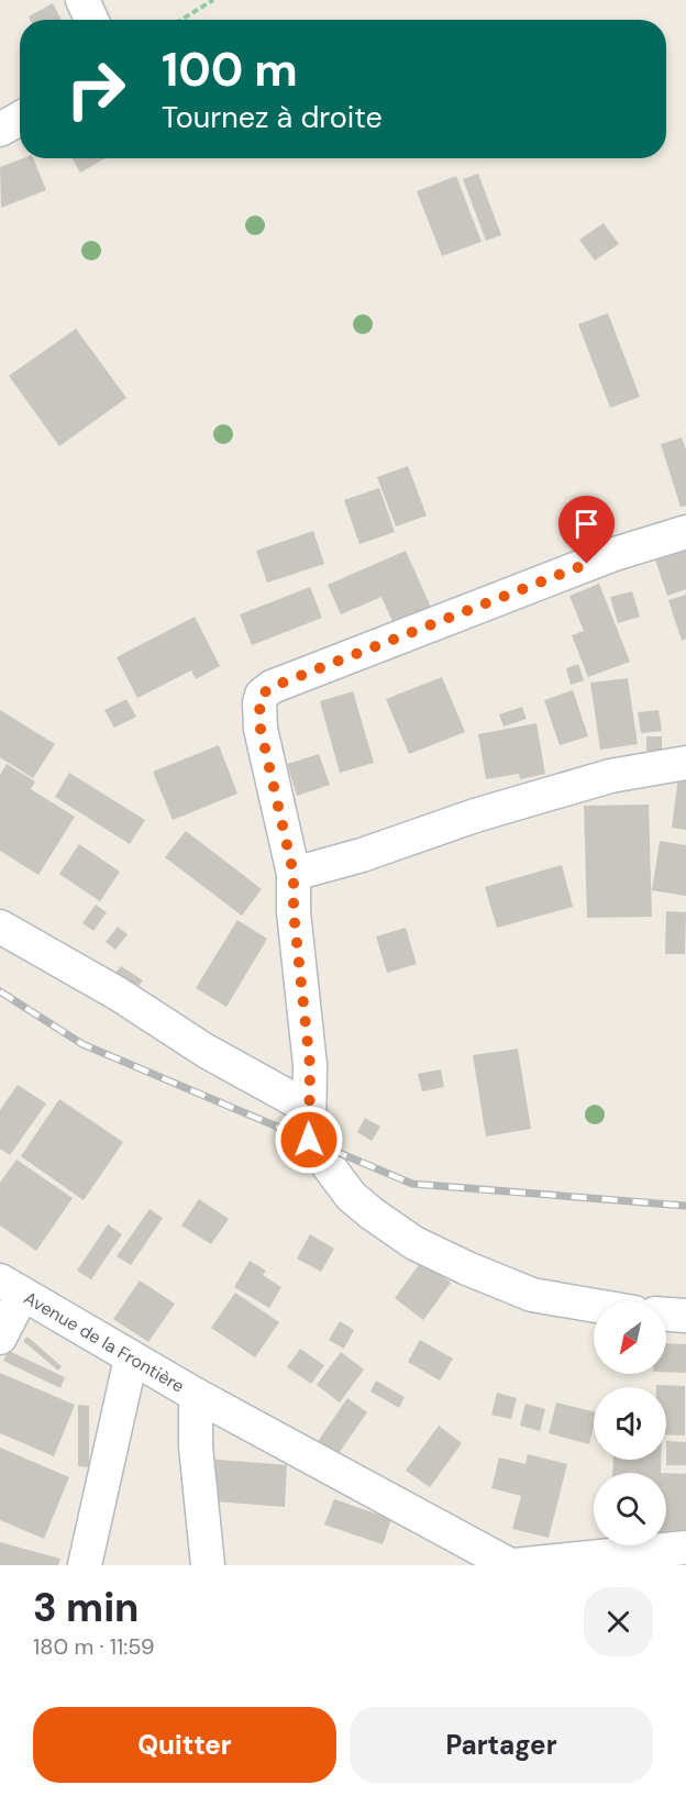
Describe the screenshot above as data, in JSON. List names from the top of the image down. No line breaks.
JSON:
{"streets":{"street":["Avenue de la Frontière"]},"north":"bottom left","page":{"turn":["100 m","Tournez à droite"],"heading":["3 min","180 m · 11:59"],"buttons":["Quitter","Partager"]}}
